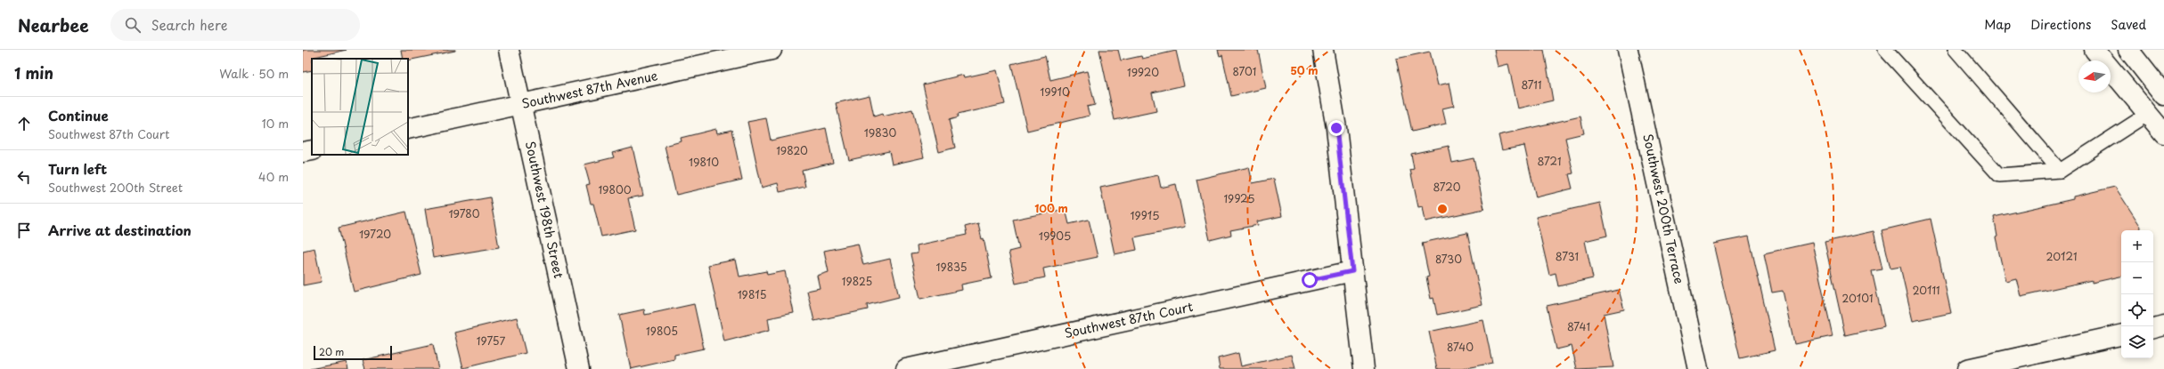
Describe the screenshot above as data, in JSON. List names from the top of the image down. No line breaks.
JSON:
{"streets":{"street":["Southwest 87th Avenue","Southwest 200th Terrace","Southwest 198th Street","Southwest 87th Court"]},"crossings":[["Southwest 87th Avenue","Southwest 198th Street"]],"house_numbers":["8701","19920","8711","19910","19830","19820","8721","19810","8720","19800","19925","19780","19915","19720","19905","8731","20121","8730","19835","19825","20111","19815","20101","8741","19805","19757","8740"],"scale_bar":"20 m","north":"left","page":{"header":"Nearbee","search":"Search here","nav":["Map","Directions","Saved"],"heading":["1 min","Walk · 50 m"],"list":[["Continue","Southwest 87th Court","10 m"],["Turn left","Southwest 200th Street","40 m"],"Arrive at destination"],"map_buttons":["+","−"],"scale":"20 m"},"rings":["50 m","100 m"]}
